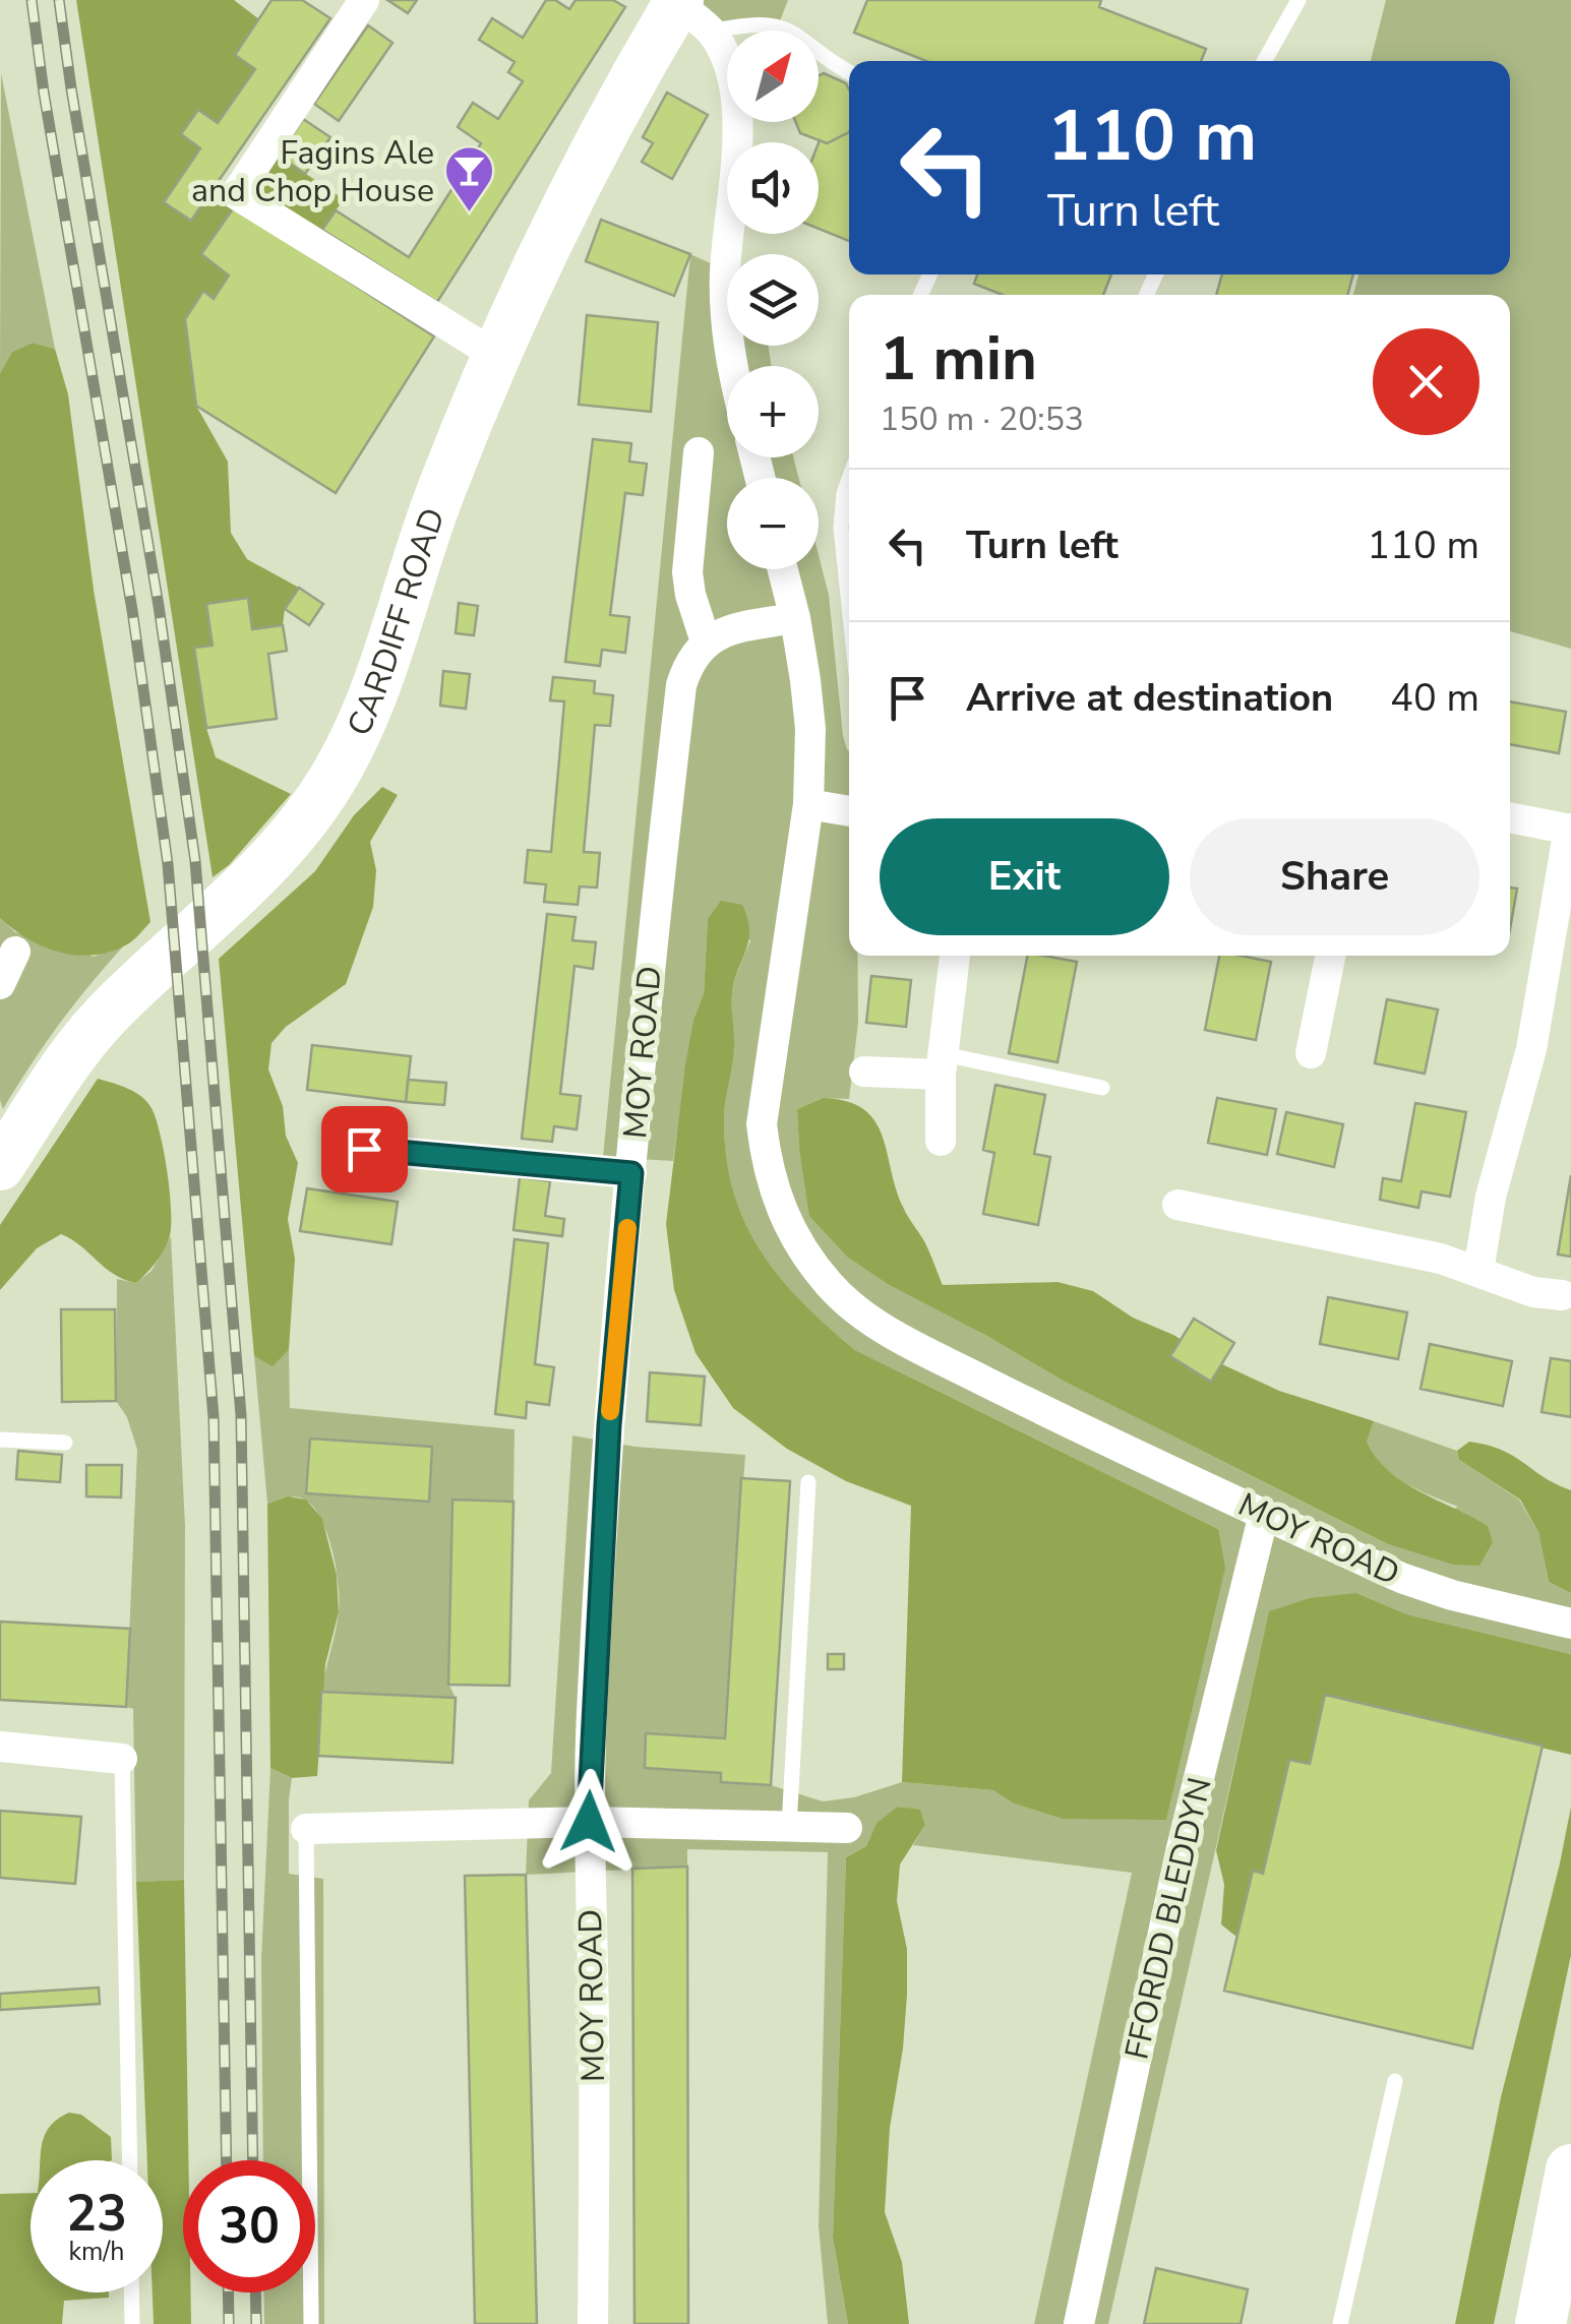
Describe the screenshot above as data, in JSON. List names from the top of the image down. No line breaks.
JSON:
{"streets":{"main road":["CARDIFF ROAD"],"street":["MOY ROAD","FFORDD BLEDDYN"]},"crossings":[["MOY ROAD","FFORDD BLEDDYN"]],"places":{"bar":["Fagins Ale and Chop House"]},"north":"top right","page":{"map_buttons":["+","−"],"turn":["110 m","Turn left"],"heading":["1 min","150 m · 20:53"],"list":[{"name":"Turn left","value":"110 m"},{"name":"Arrive at destination","value":"40 m"}],"buttons":["Exit","Share"],"speed":"23 km/h","limit":"30"}}
